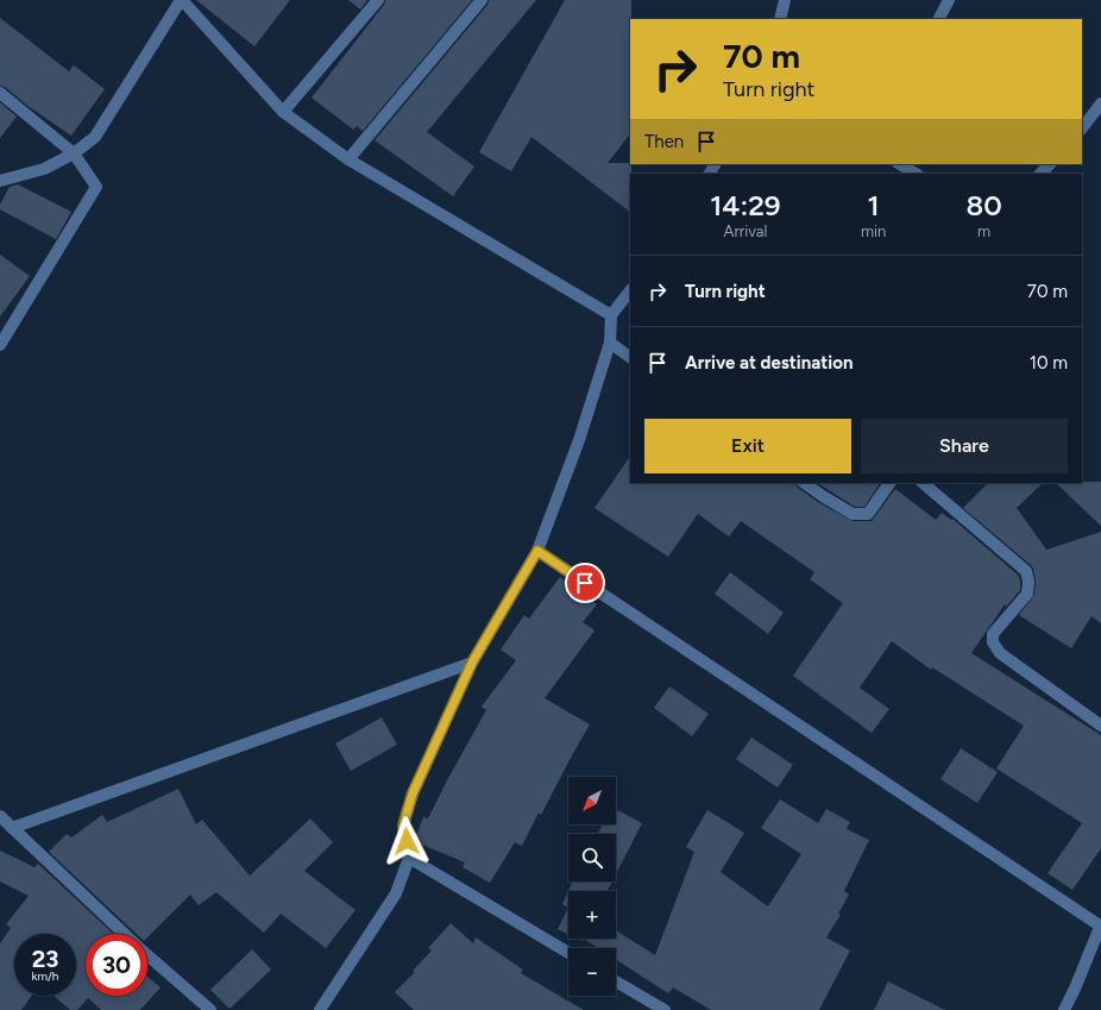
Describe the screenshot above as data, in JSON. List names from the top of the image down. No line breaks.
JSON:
{"north":"bottom left","page":{"turn":["70 m","Turn right"],"then":"Then","eta":["14:29","Arrival","1","min","80","m"],"list":[{"name":"Turn right","value":"70 m"},{"name":"Arrive at destination","value":"10 m"}],"buttons":["Exit","Share"],"map_buttons":["+","−"],"speed":"23 km/h","limit":"30"}}
